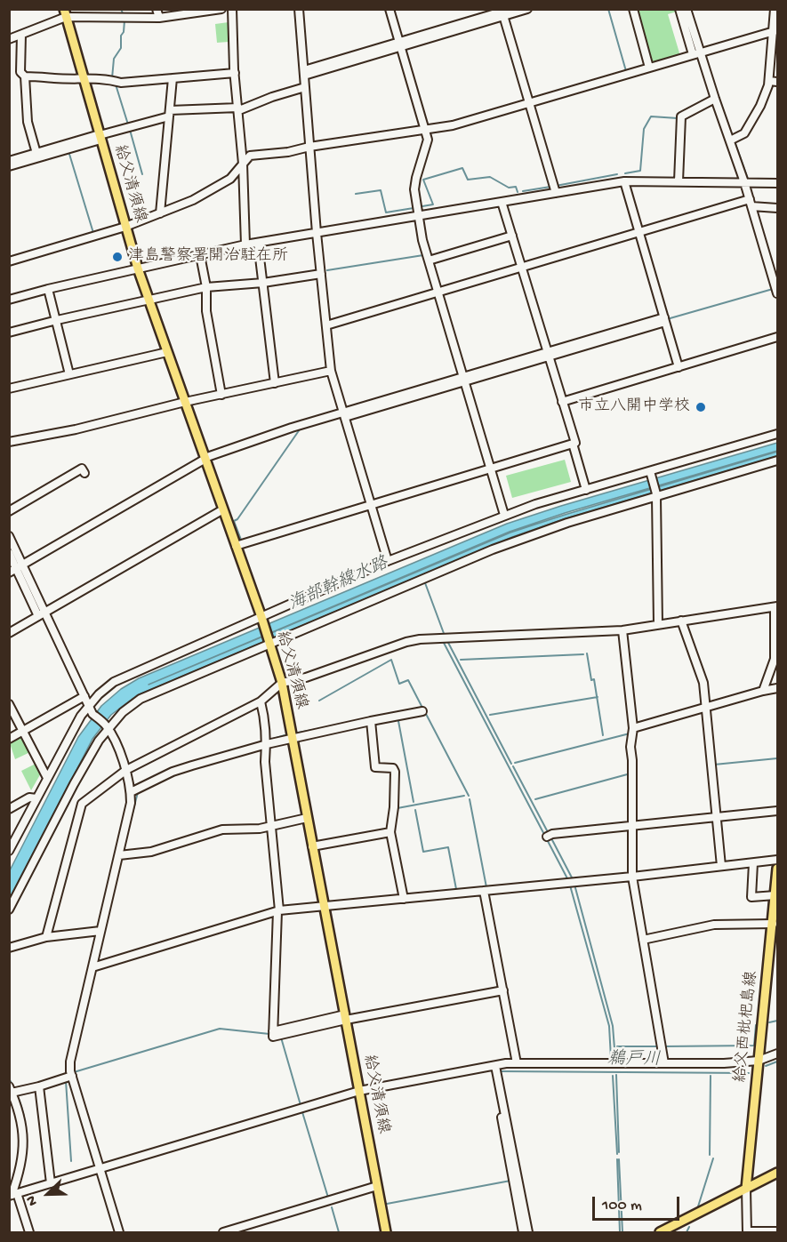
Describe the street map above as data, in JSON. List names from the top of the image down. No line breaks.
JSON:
{"streets":{"main road":["給父清須線","給父西枇杷島線"]},"water":["海部幹線水路","鵜戸川"],"places":["津島警察署開治駐在所","市立八開中学校"],"scale_bar":"100 m","north":"bottom left"}
